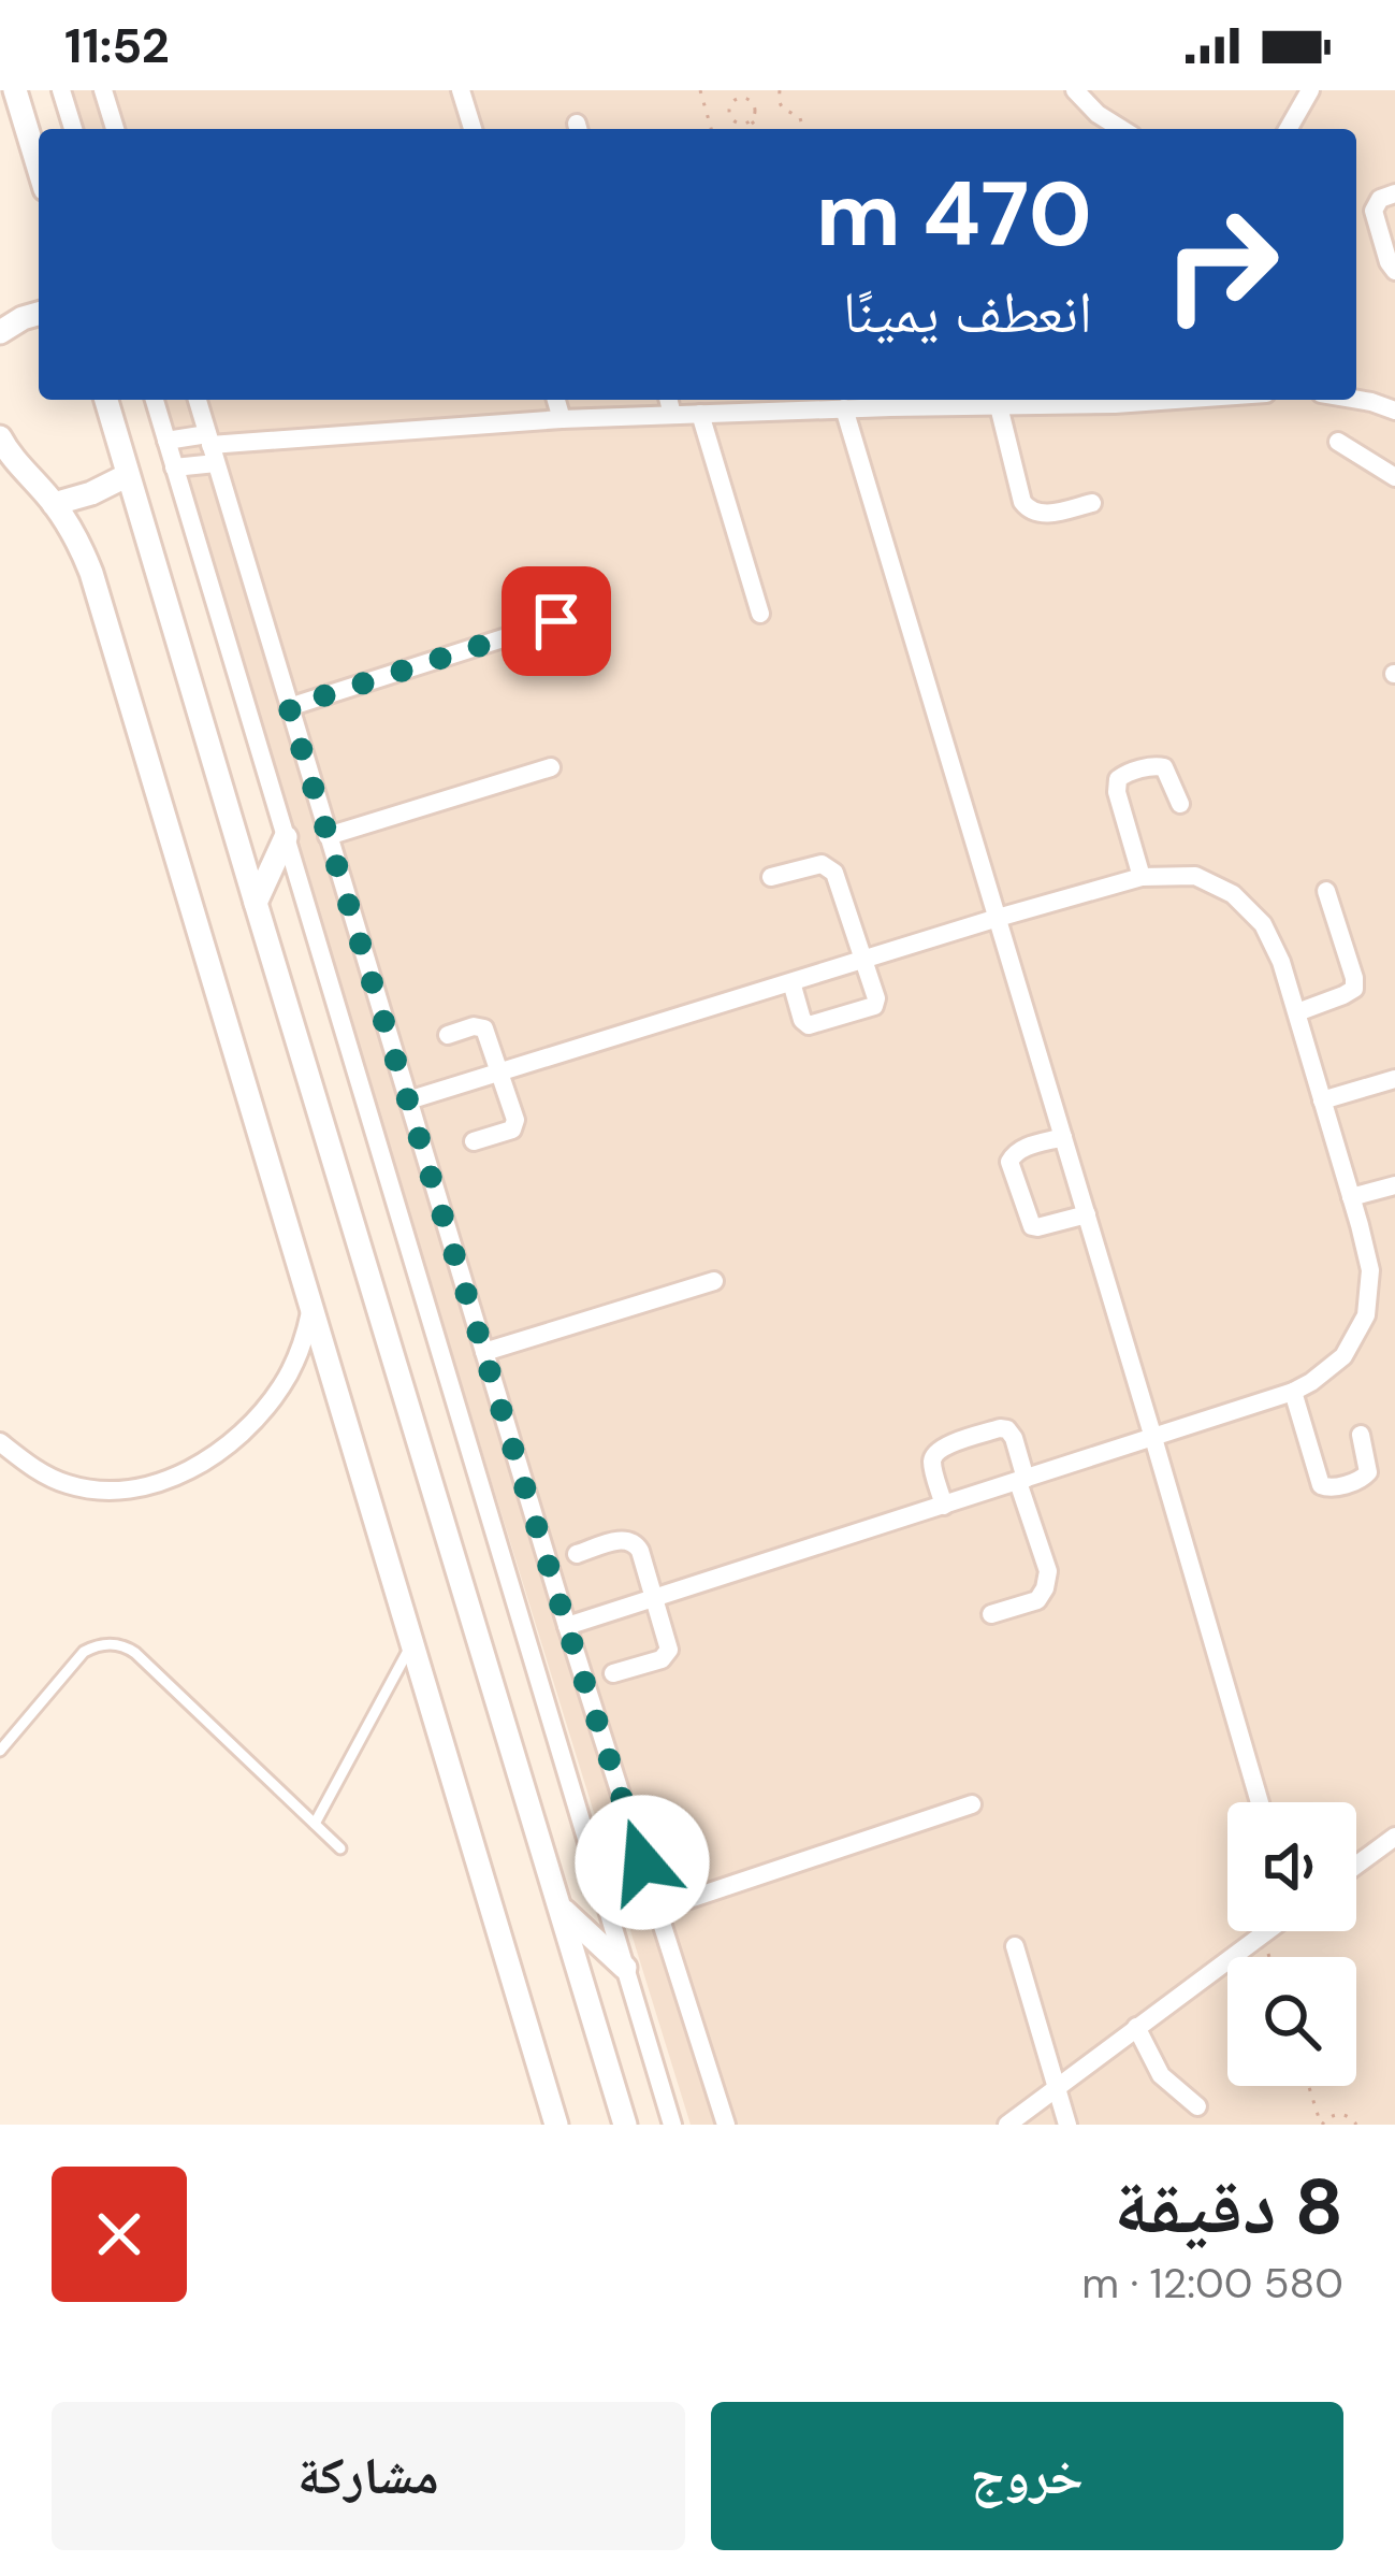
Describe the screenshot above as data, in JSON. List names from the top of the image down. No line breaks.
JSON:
{"page":{"status":"11:52","turn":["470 m","انعطف يمينًا"],"heading":["8 دقيقة","580 m · 12:00"],"buttons":["خروج","مشاركة"]}}
